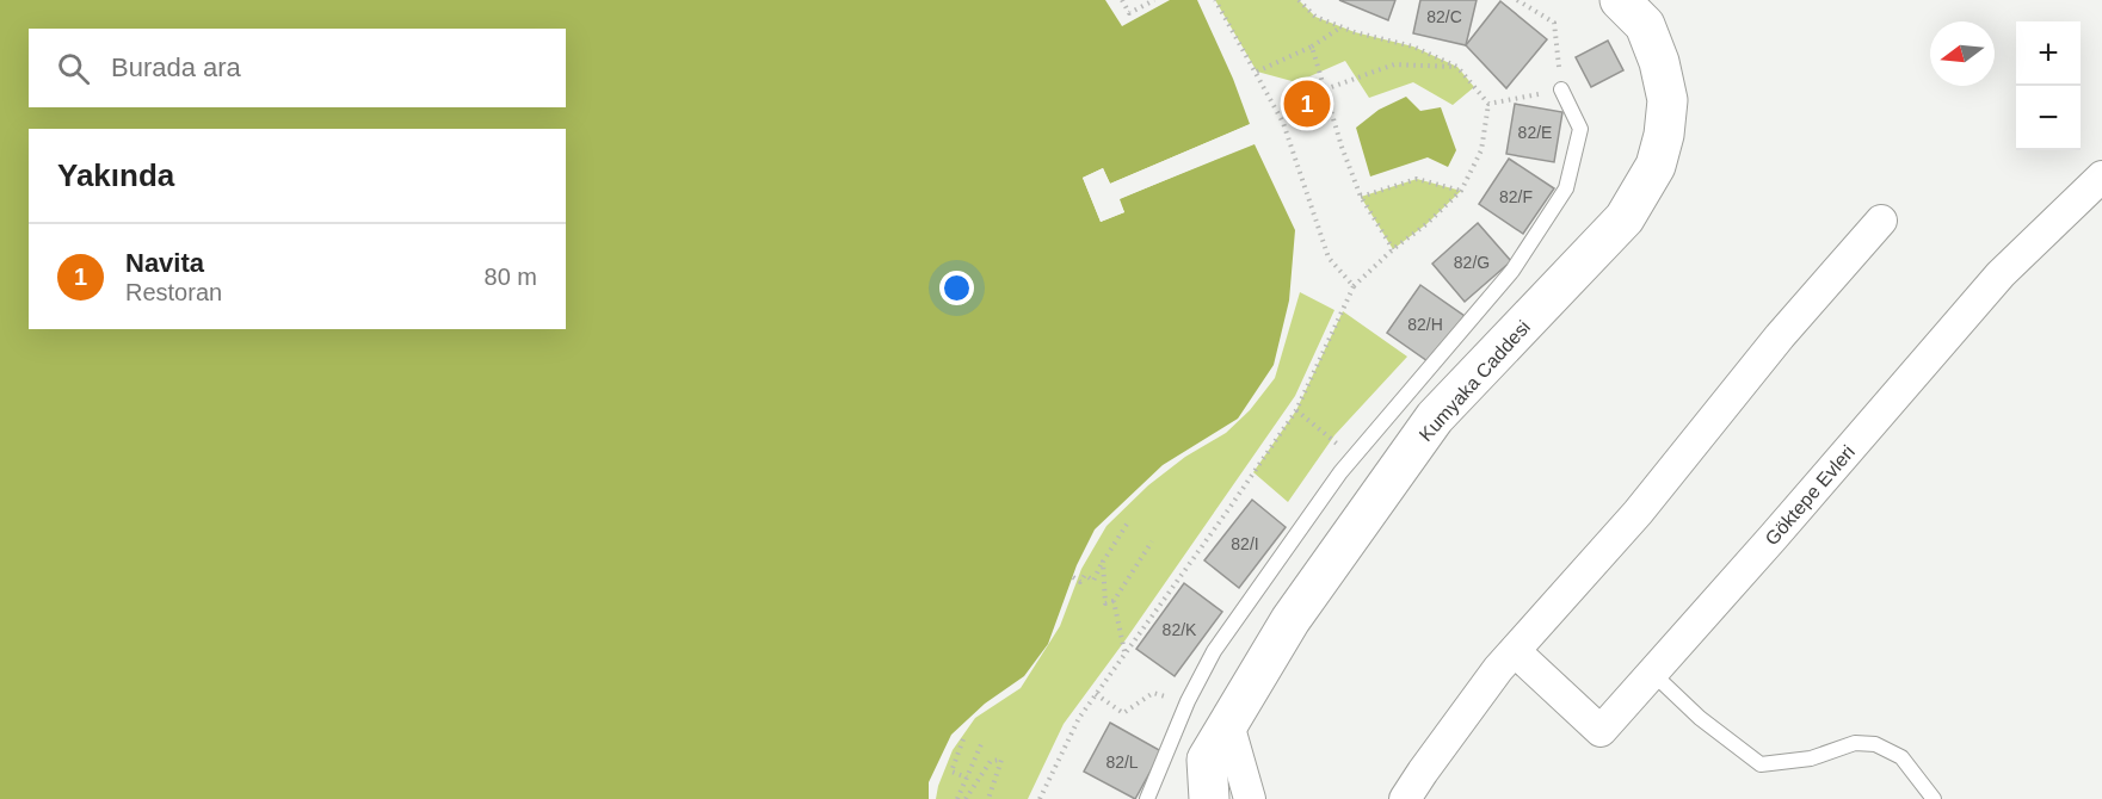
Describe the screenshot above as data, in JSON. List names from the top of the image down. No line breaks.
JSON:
{"streets":{"main road":["Kumyaka Caddesi"],"street":["Göktepe Evleri"]},"house_numbers":["82/C","82/E","82/F","82/G","82/H","82/I","82/K","82/L"],"north":"left","page":{"map_buttons":["+","−"],"search":"Burada ara","pins":"1","heading":"Yakında","list":[{"mark":"1","name":"Navita","note":"Restoran","value":"80 m"}]}}
